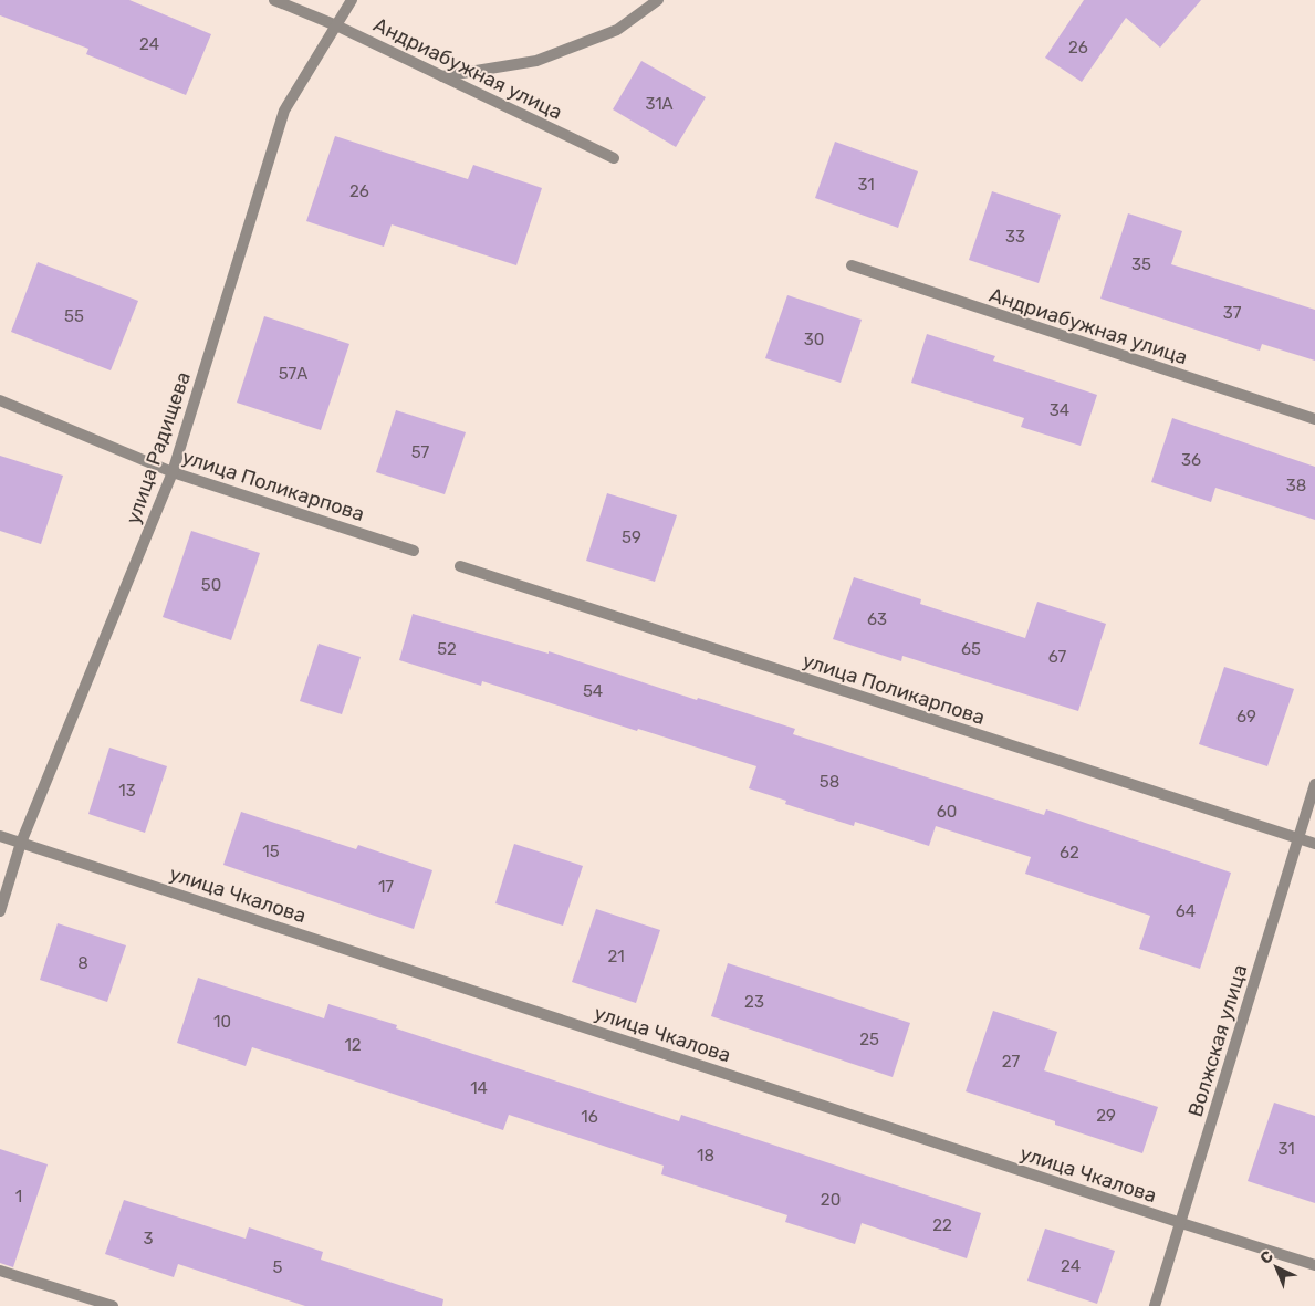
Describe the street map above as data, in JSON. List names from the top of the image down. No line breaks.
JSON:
{"streets":{"street":["Андриабужная улица","улица Радищева","улица Поликарпова","улица Чкалова","Волжская улица"]},"crossings":[["Андриабужная улица","улица Радищева"],["улица Радищева","улица Поликарпова"],["улица Радищева","улица Чкалова"],["улица Поликарпова","Волжская улица"],["улица Чкалова","Волжская улица"]],"house_numbers":["24","26","31А","31","26","33","35","37","55","30","57А","34","57","36","38","59","50","63","52","65","67","54","69","58","13","60","15","62","17","64","21","8","23","10","25","12","27","14","29","16","31","18","1","20","22","3","24","5"],"north":"top left"}
